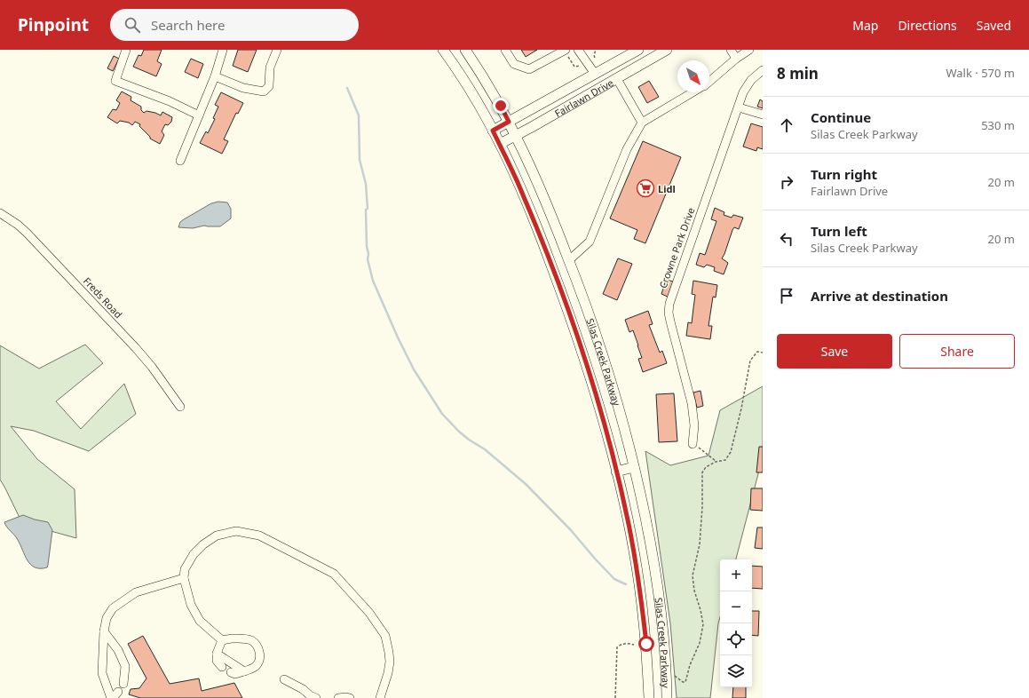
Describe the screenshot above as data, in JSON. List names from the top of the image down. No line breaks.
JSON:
{"streets":{"main road":["Fairlawn Drive","Silas Creek Parkway"],"street":["Crowne Park Drive","Freds Road"]},"crossings":[["Fairlawn Drive","Silas Creek Parkway"]],"places":{"supermarket":["Lidl"]},"north":"bottom right","page":{"header":"Pinpoint","search":"Search here","nav":["Map","Directions","Saved"],"heading":["8 min","Walk · 570 m"],"list":[["Continue","Silas Creek Parkway","530 m"],["Turn right","Fairlawn Drive","20 m"],["Turn left","Silas Creek Parkway","20 m"],"Arrive at destination"],"buttons":["Save","Share"],"map_buttons":["+","−"]}}
